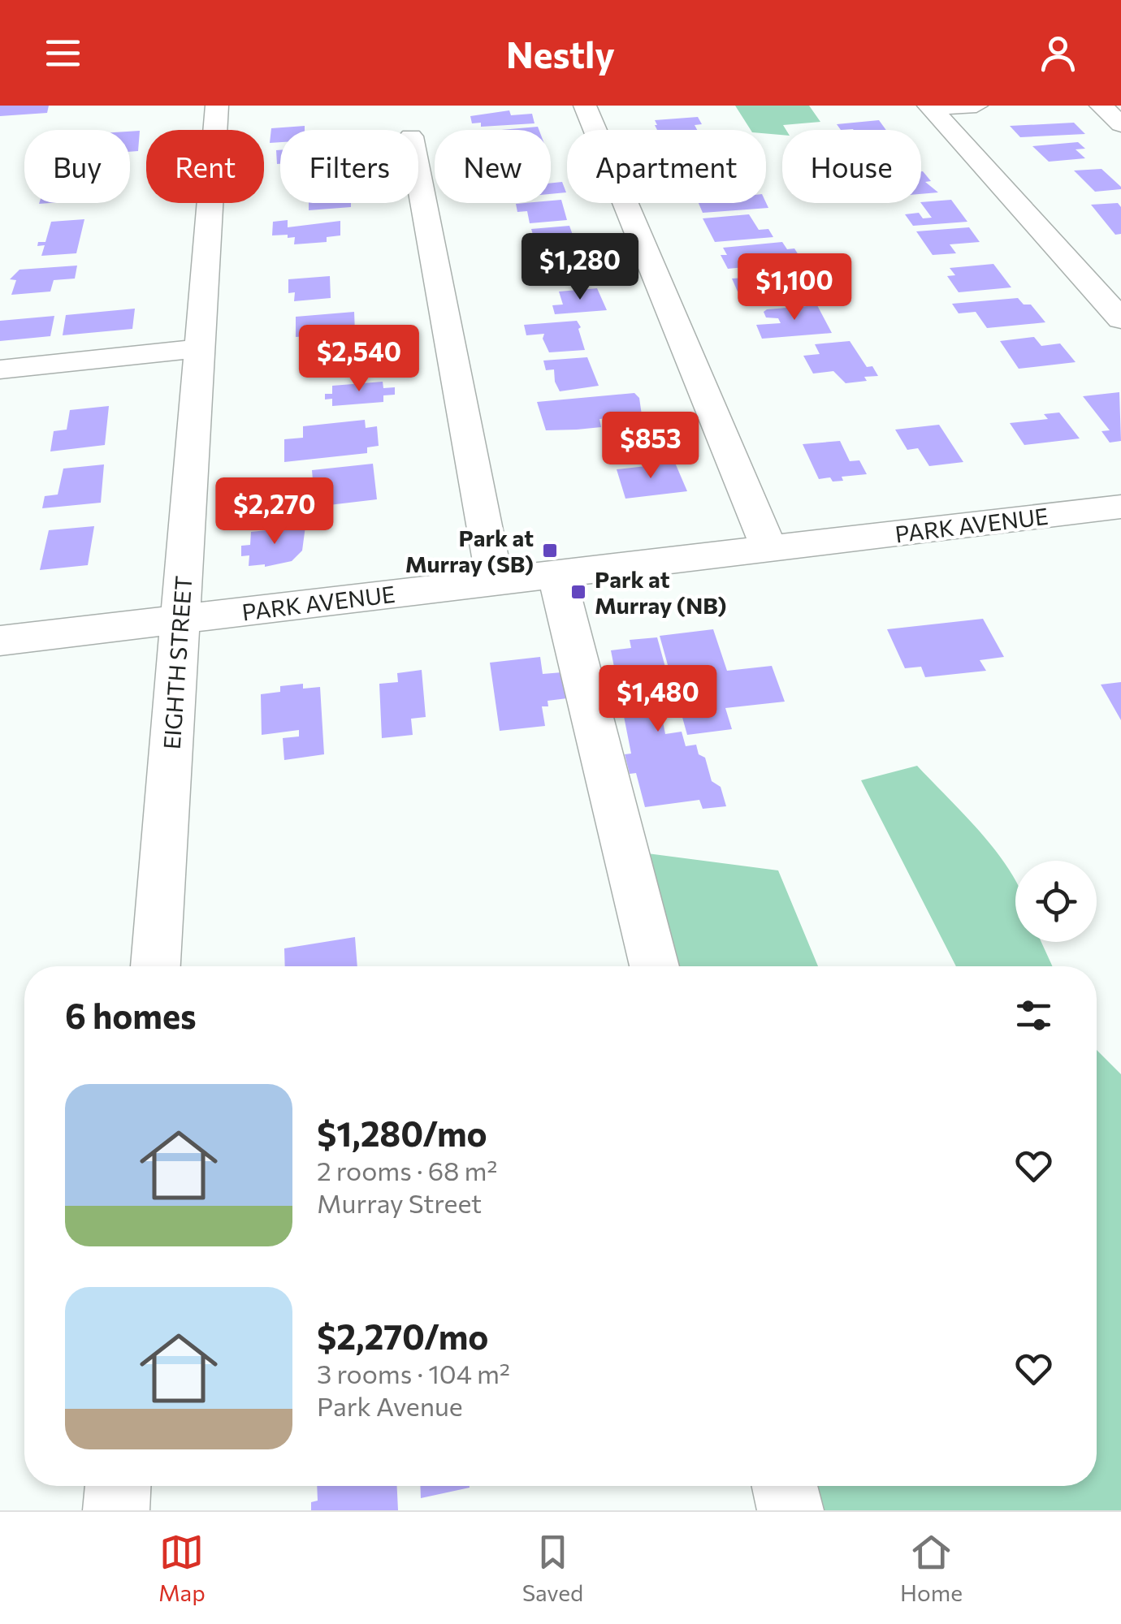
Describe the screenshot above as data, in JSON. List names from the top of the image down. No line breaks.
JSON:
{"streets":{"street":["PARK AVENUE","EIGHTH STREET"]},"crossings":[["PARK AVENUE","EIGHTH STREET"]],"places":{"transit":["Park at Murray (SB)","Park at Murray (NB)"]},"page":{"header":"Nestly","chip":["Buy","Rent","Filters","New","Apartment","House"],"price":["$1,280","$1,100","$2,540","$853","$2,270","$1,480"],"heading":"6 homes","list":[{"name":"$1,280/mo","note":"2 rooms · 68 m² · Murray Street"},{"name":"$2,270/mo","note":"3 rooms · 104 m² · Park Avenue"}],"tabs":["Map","Saved","Home"]}}
